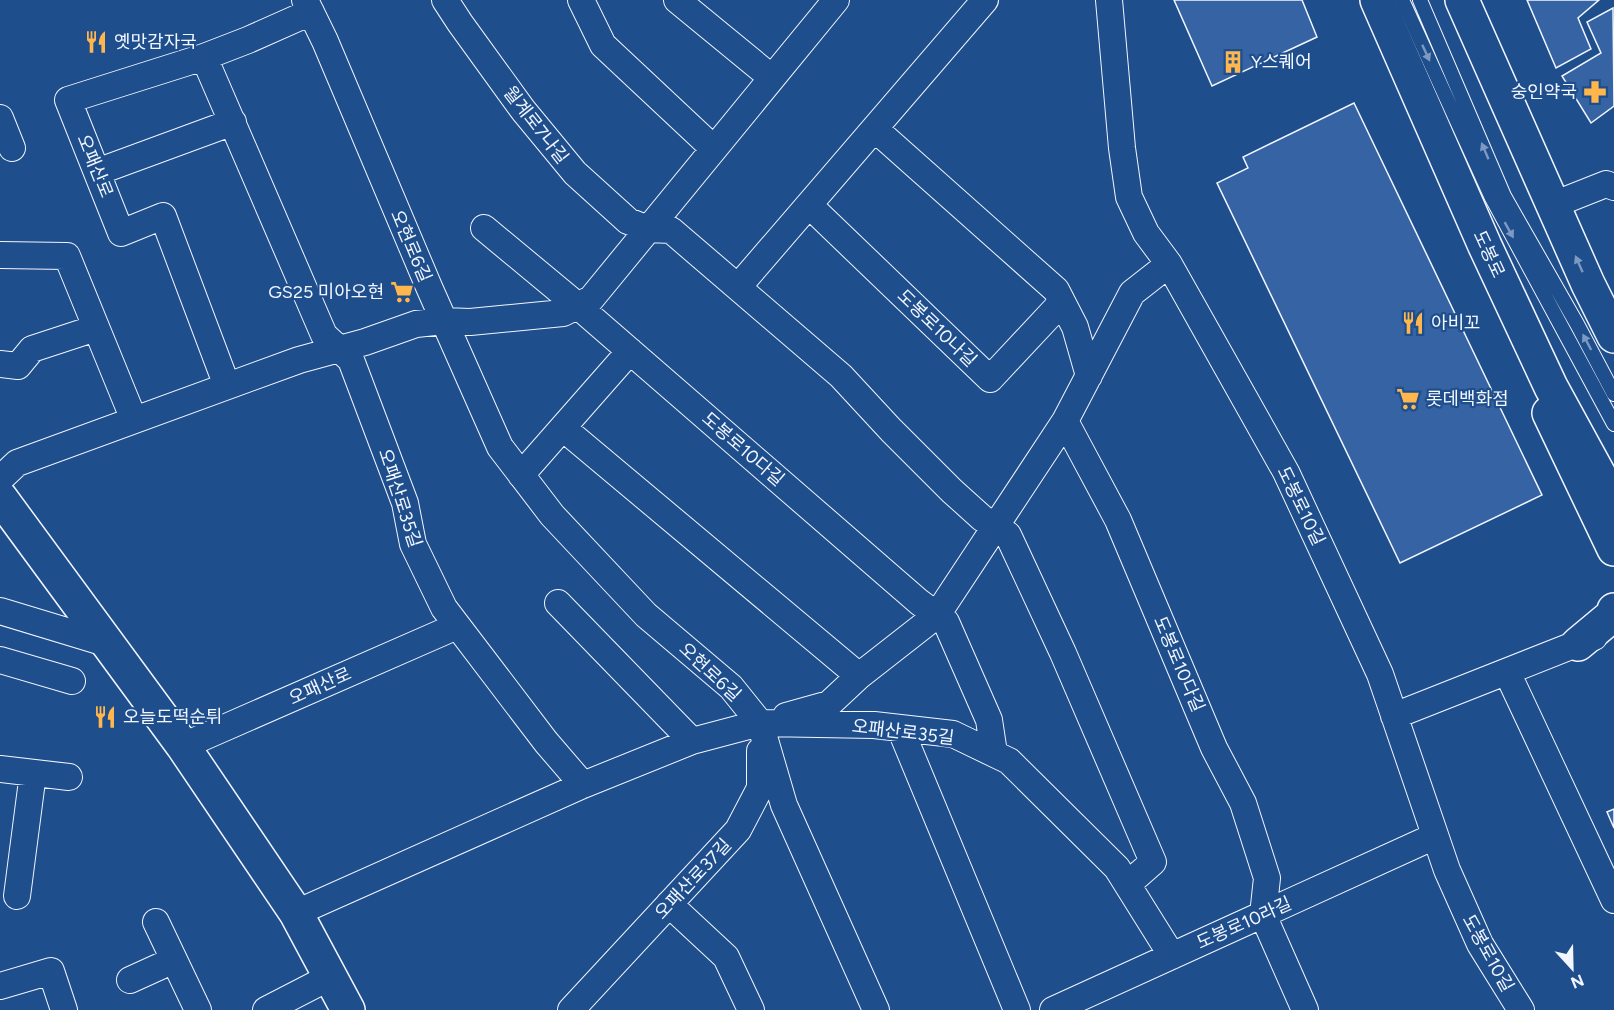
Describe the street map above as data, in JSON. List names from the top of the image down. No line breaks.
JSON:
{"streets":{"main road":["도봉로"],"street":["월계로7나길","오패산로","오현로6길","도봉로10나길","도봉로10다길","오패산로35길","도봉로10길","오패산로37길","도봉로10라길"]},"crossings":[["오패산로","오현로6길"],["오패산로","오패산로35길"],["오현로6길","오패산로35길"],["오현로6길","오패산로37길"],["도봉로10다길","오패산로35길"],["도봉로10다길","도봉로10라길"],["오패산로35길","오패산로37길"],["오패산로35길","도봉로10라길"],["도봉로10길","도봉로10라길"]],"places":{"restaurant":["옛맛감자국","아비꼬","오늘도떡순튀"],"building":["Y스퀘어"],"pharmacy":["숭인약국"],"supermarket":["GS25 미아오현","롯데백화점"]},"north":"bottom"}
